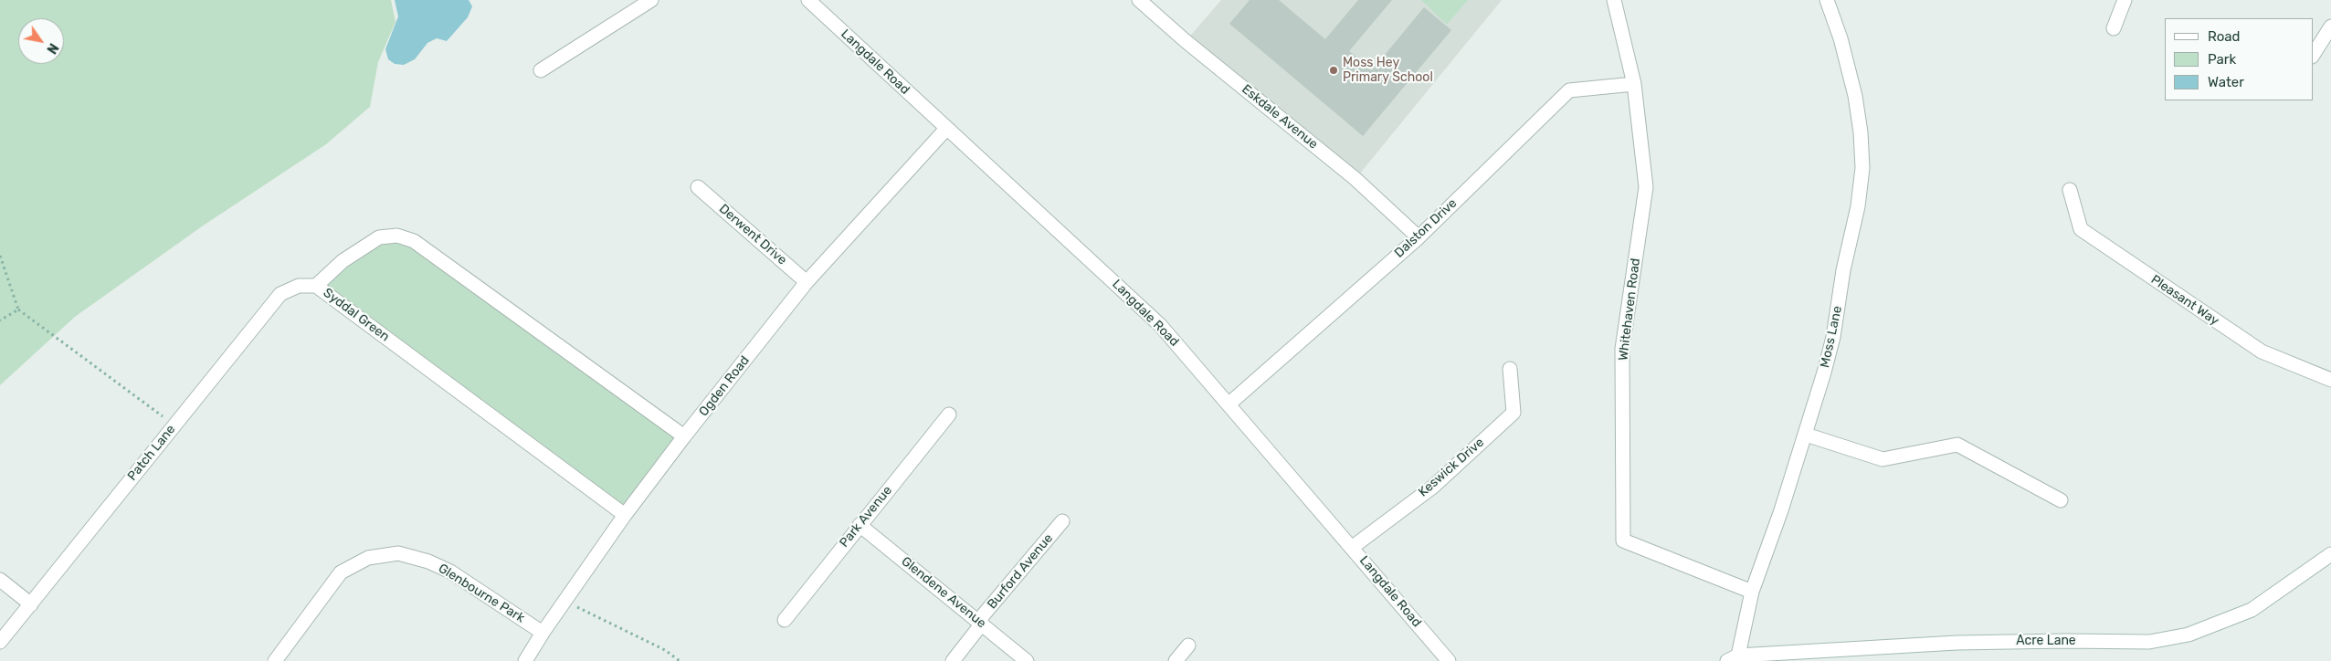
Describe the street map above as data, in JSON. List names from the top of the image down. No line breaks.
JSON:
{"streets":{"street":["Langdale Road","Eskdale Avenue","Dalston Drive","Derwent Drive","Pleasant Way","Whitehaven Road","Syddal Green","Moss Lane","Ogden Road","Patch Lane","Keswick Drive","Park Avenue","Burford Avenue","Glendene Avenue","Glenbourne Park","Acre Lane"]},"crossings":[["Langdale Road","Dalston Drive"],["Langdale Road","Ogden Road"],["Langdale Road","Keswick Drive"],["Eskdale Avenue","Dalston Drive"],["Dalston Drive","Whitehaven Road"],["Derwent Drive","Ogden Road"],["Whitehaven Road","Moss Lane"],["Syddal Green","Ogden Road"],["Syddal Green","Patch Lane"],["Moss Lane","Acre Lane"],["Ogden Road","Glenbourne Park"],["Park Avenue","Glendene Avenue"],["Burford Avenue","Glendene Avenue"]],"places":["Moss Hey Primary School"],"legend":["Road","Park","Water"],"north":"bottom right"}
